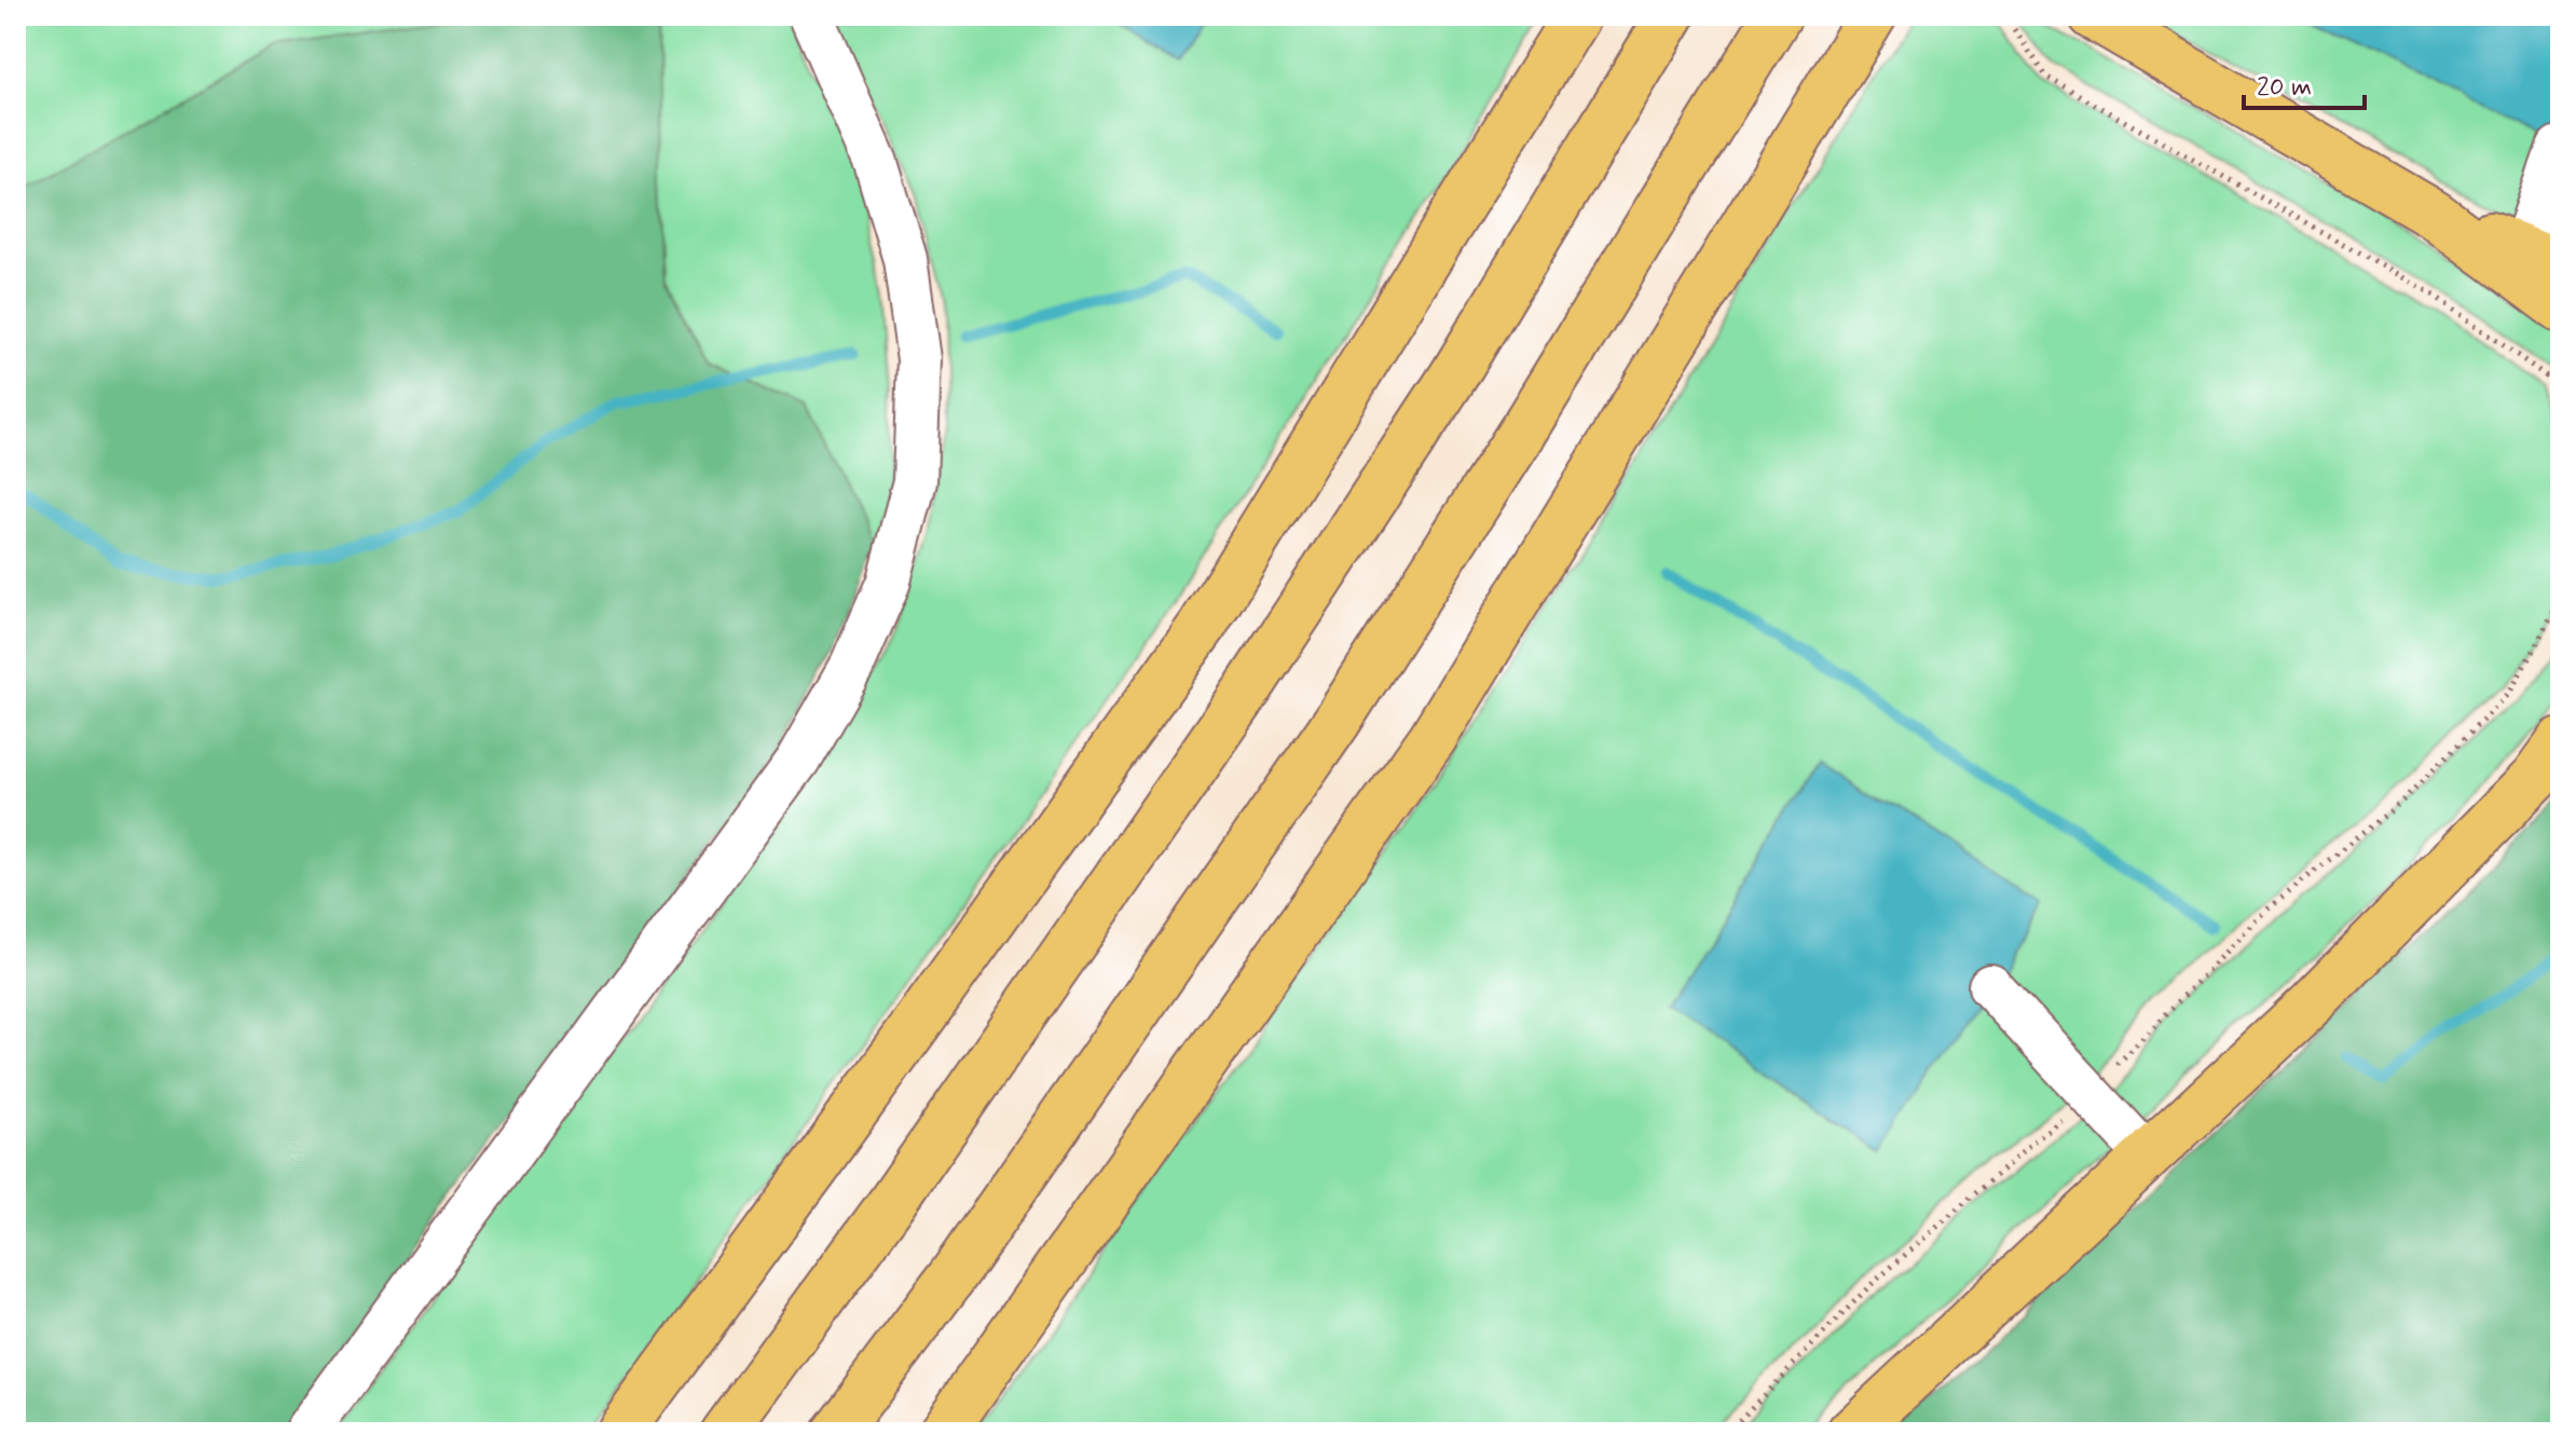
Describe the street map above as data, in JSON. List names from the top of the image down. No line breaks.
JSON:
{"scale_bar":"20 m"}
